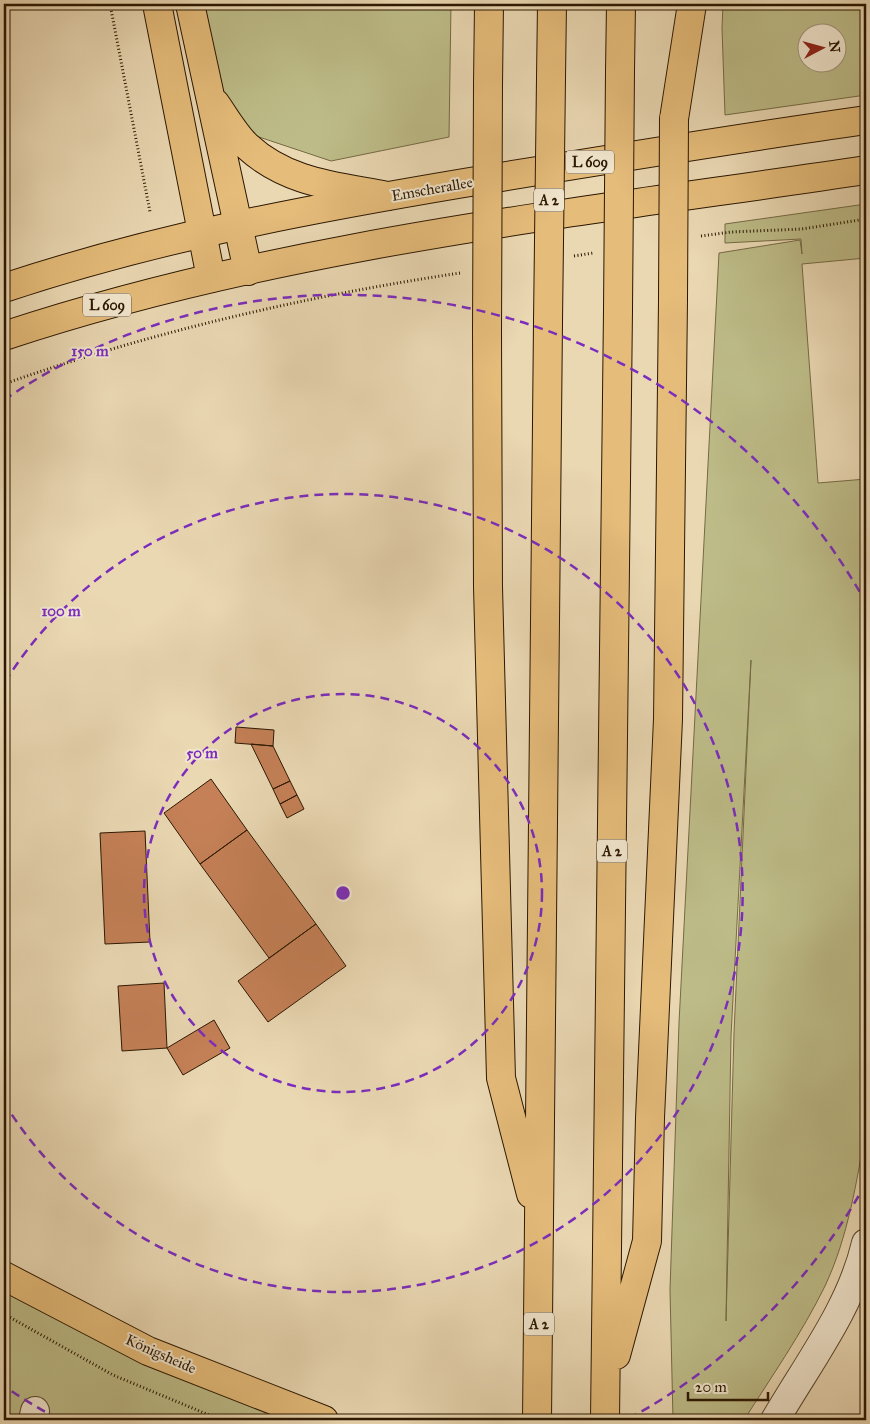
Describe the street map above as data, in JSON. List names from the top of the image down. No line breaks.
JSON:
{"streets":{"main road":["L 609","Emscherallee","A 2","Königsheide"]},"scale_bar":"20 m","north":"right","rings":["150 m","100 m","50 m"]}
